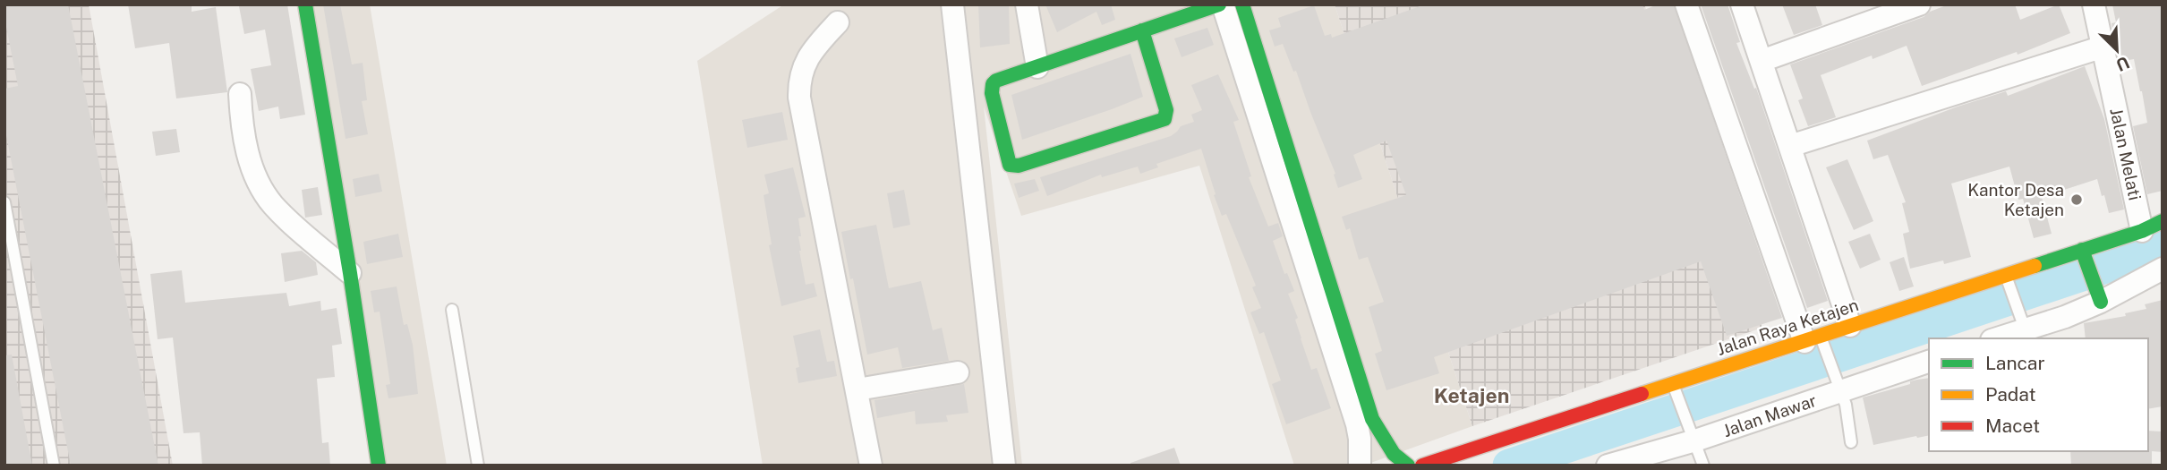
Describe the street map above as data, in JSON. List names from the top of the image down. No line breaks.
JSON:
{"streets":{"street":["Jalan Melati","Jalan Raya Ketajen","Jalan Mawar"]},"crossings":[["Jalan Melati","Jalan Raya Ketajen"]],"districts":["Ketajen"],"places":["Kantor Desa Ketajen"],"legend":["Lancar","Padat","Macet"],"north":"bottom right"}
